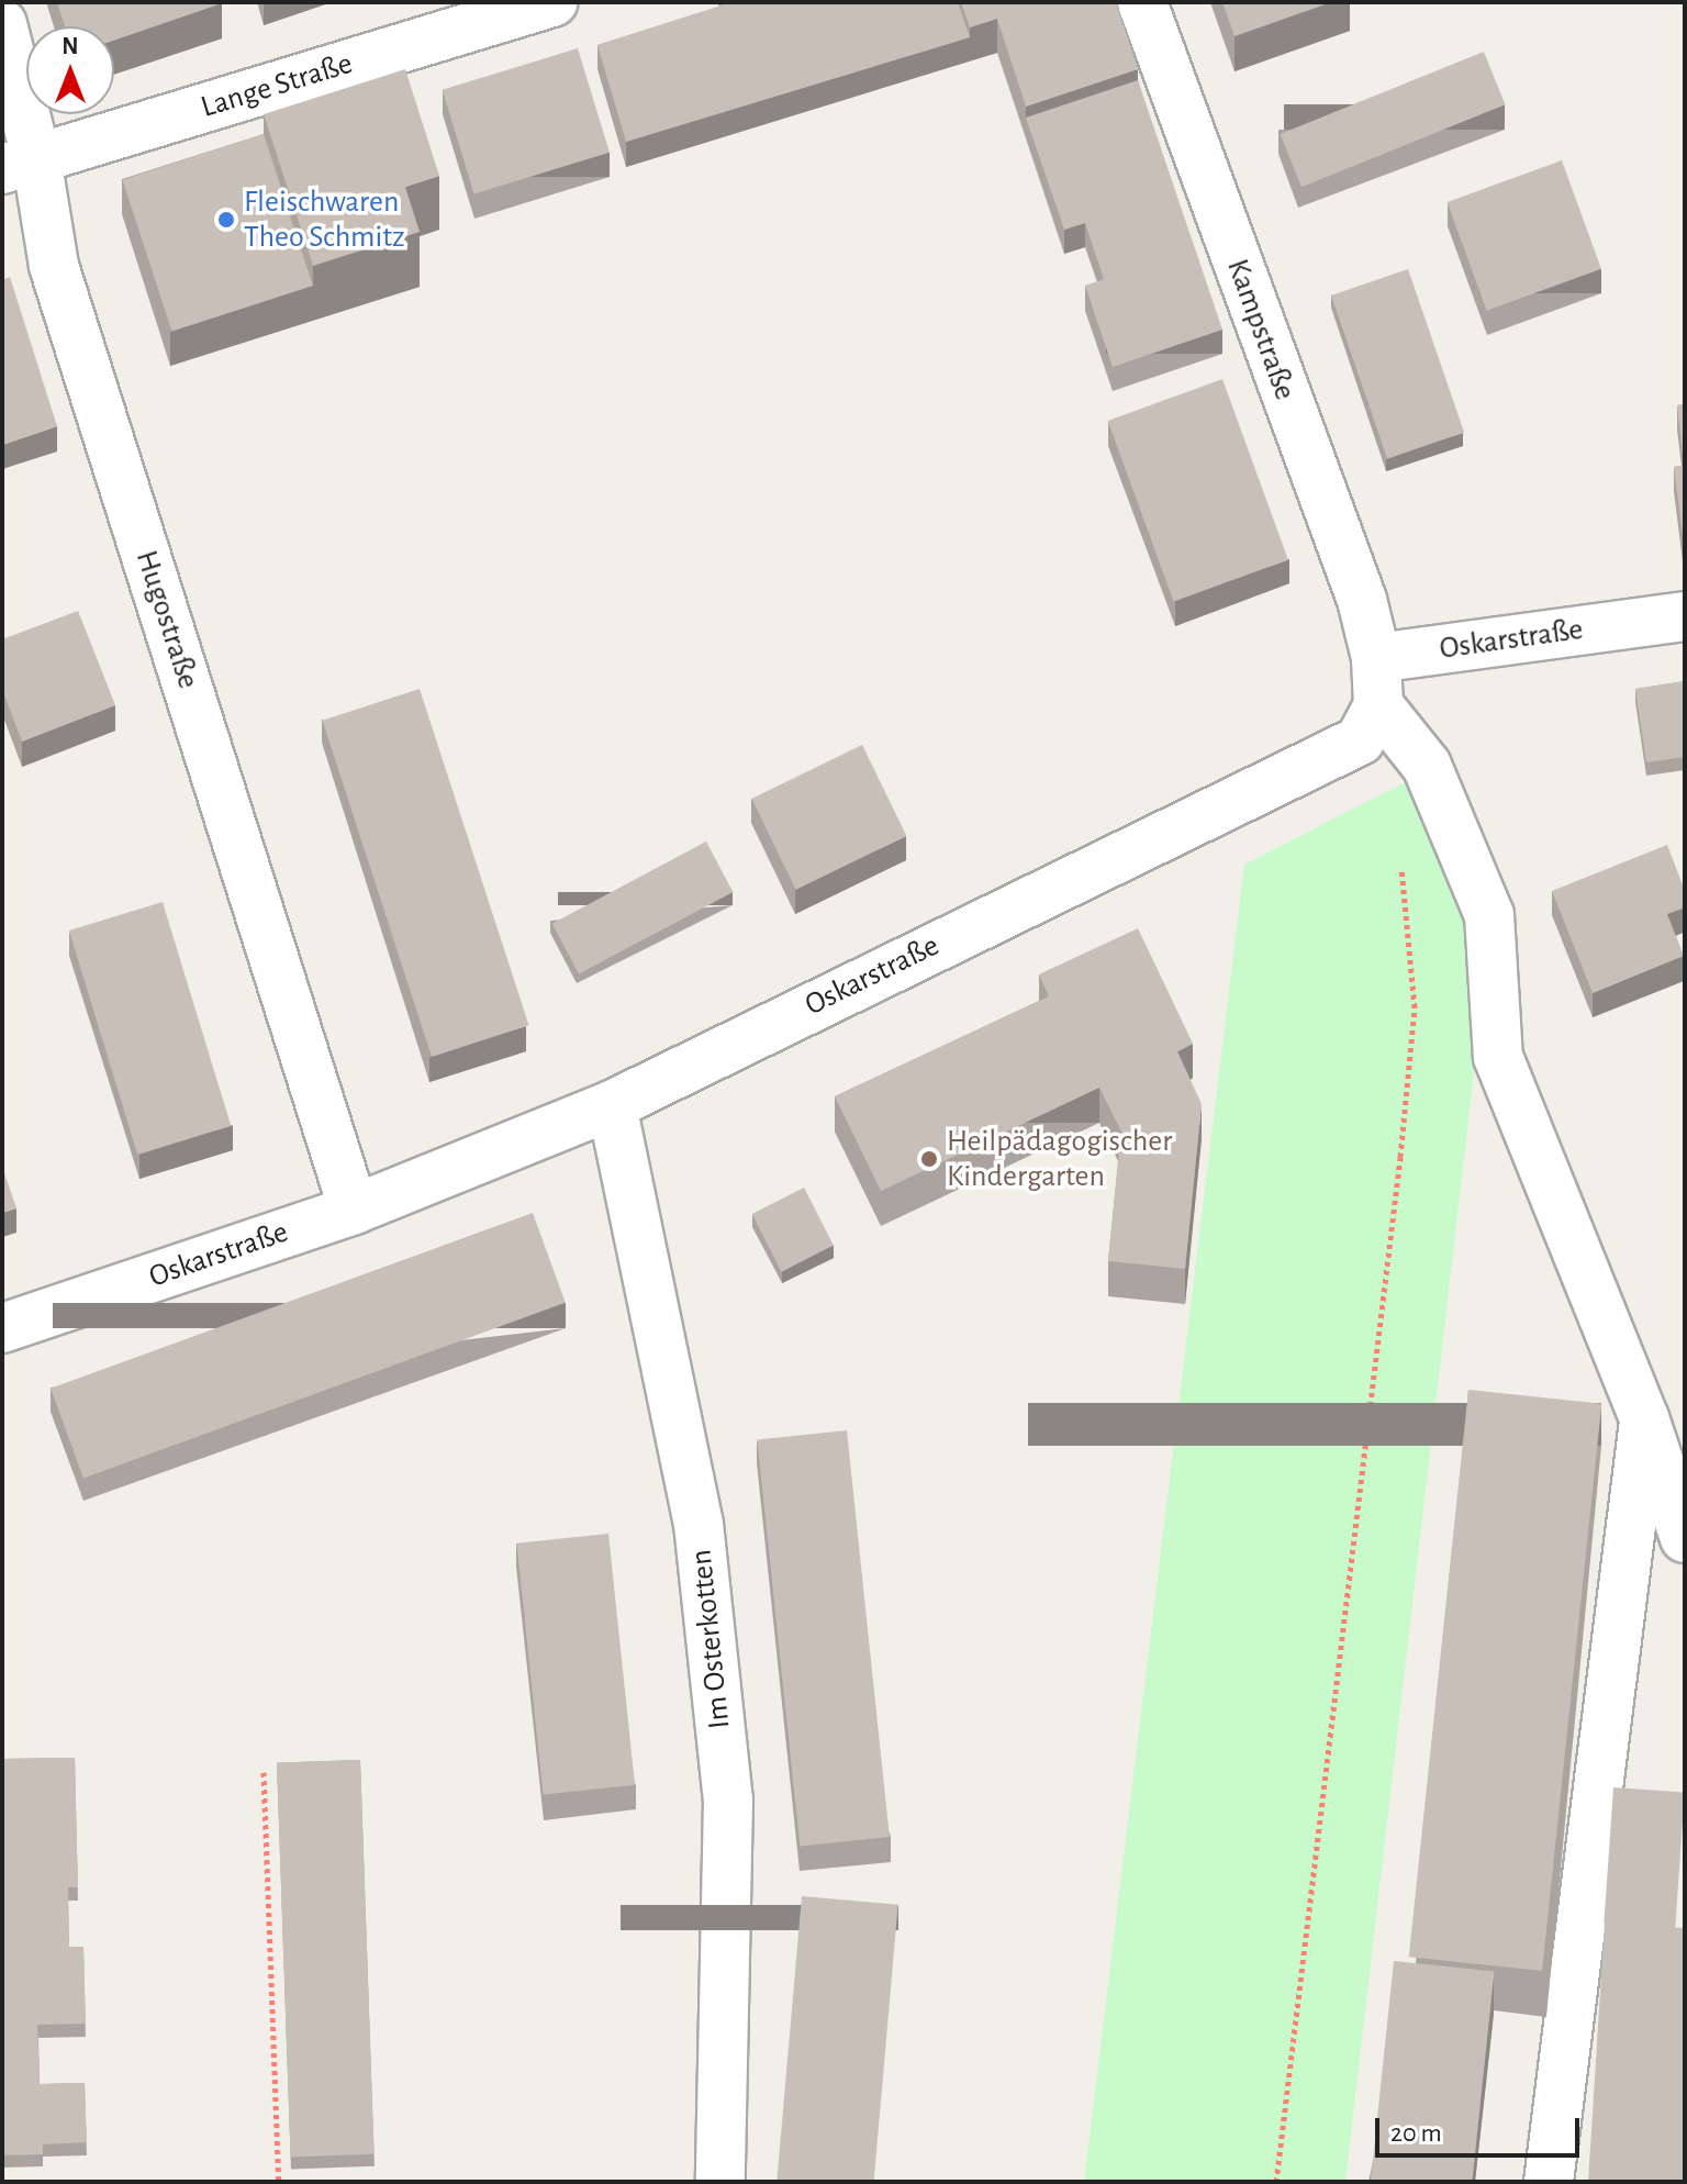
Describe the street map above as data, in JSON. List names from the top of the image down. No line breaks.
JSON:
{"streets":{"street":["Lange Straße","Kampstraße","Hugostraße","Oskarstraße","Im Osterkotten"]},"crossings":[["Lange Straße","Hugostraße"],["Kampstraße","Oskarstraße"],["Hugostraße","Oskarstraße"],["Oskarstraße","Im Osterkotten"]],"places":["Fleischwaren Theo Schmitz","Heilpädagogischer Kindergarten"],"scale_bar":"20 m","north":"top"}
